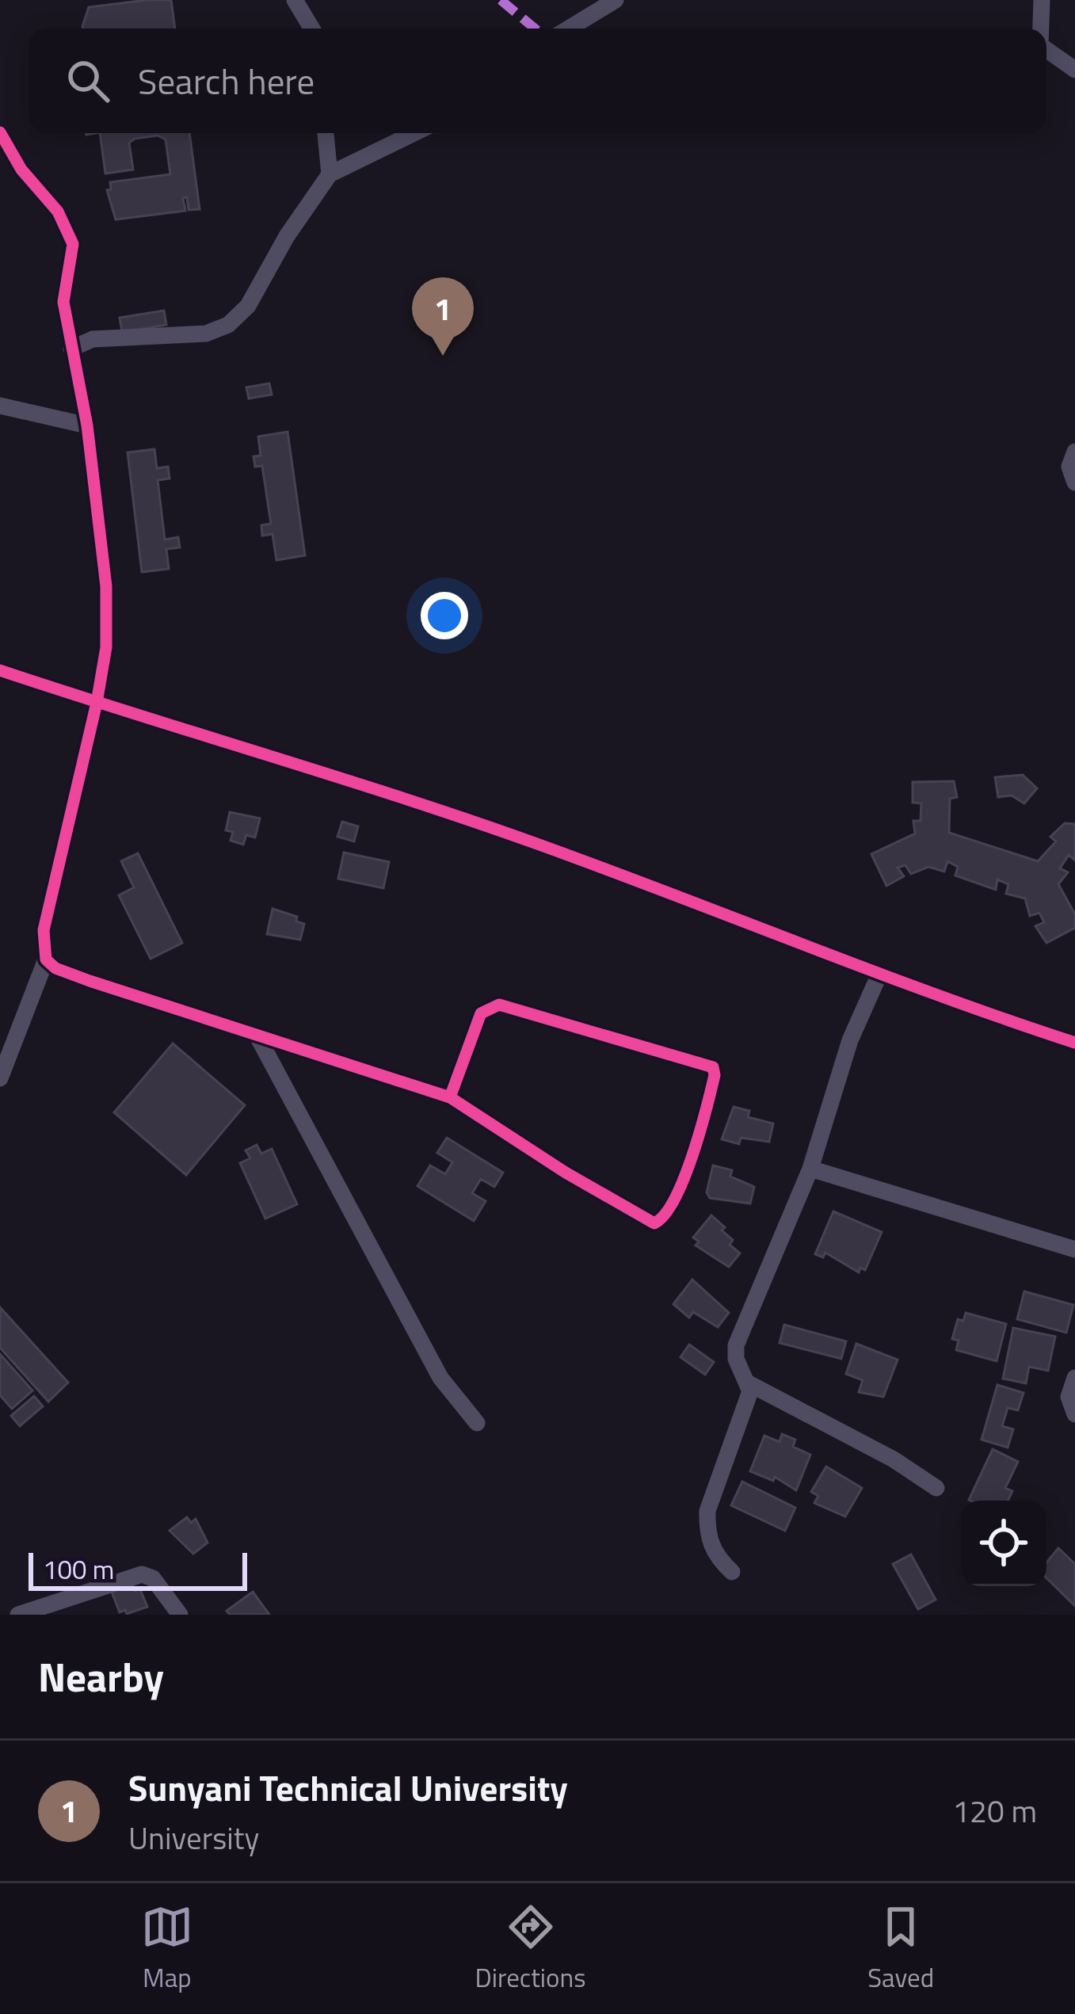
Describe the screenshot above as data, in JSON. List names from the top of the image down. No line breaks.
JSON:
{"scale_bar":"100 m","page":{"search":"Search here","pins":"1","scale":"100 m","heading":"Nearby","list":[{"mark":"1","name":"Sunyani Technical University","note":"University","value":"120 m"}],"nav":["Map","Directions","Saved"]}}
